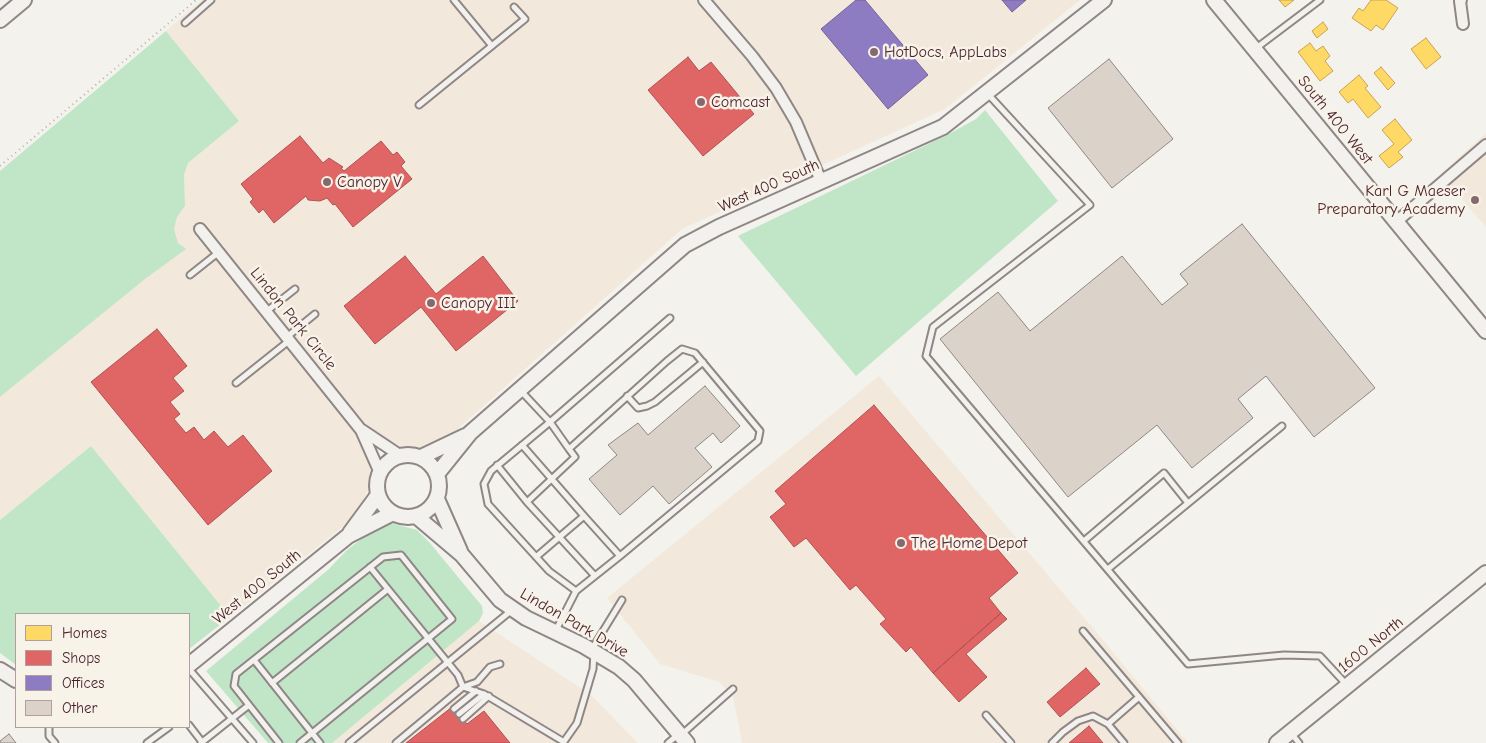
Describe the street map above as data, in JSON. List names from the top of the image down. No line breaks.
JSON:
{"streets":{"street":["South 400 West","West 400 South","Lindon Park Circle","Lindon Park Drive","1600 North"]},"crossings":[["West 400 South","Lindon Park Drive"]],"places":["HotDocs, AppLabs","Comcast","Canopy V","Karl G Maeser Preparatory Academy","Canopy III","The Home Depot"],"legend":["Homes","Shops","Offices","Other"]}
